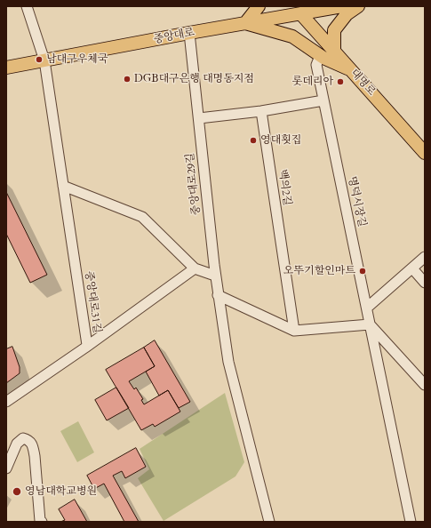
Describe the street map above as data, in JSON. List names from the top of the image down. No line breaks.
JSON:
{"streets":{"main road":["중앙대로","대명로"],"street":["중앙대로29길","백의2길","명덕시장길","중앙대로31길"]},"crossings":[["중앙대로","대명로"],["중앙대로","중앙대로29길"],["중앙대로","중앙대로31길"]],"places":["남대구우체국","DGB대구은행 대명동지점","롯데리아","영대횟집","오뚜기할인마트","영남대학교병원"]}
